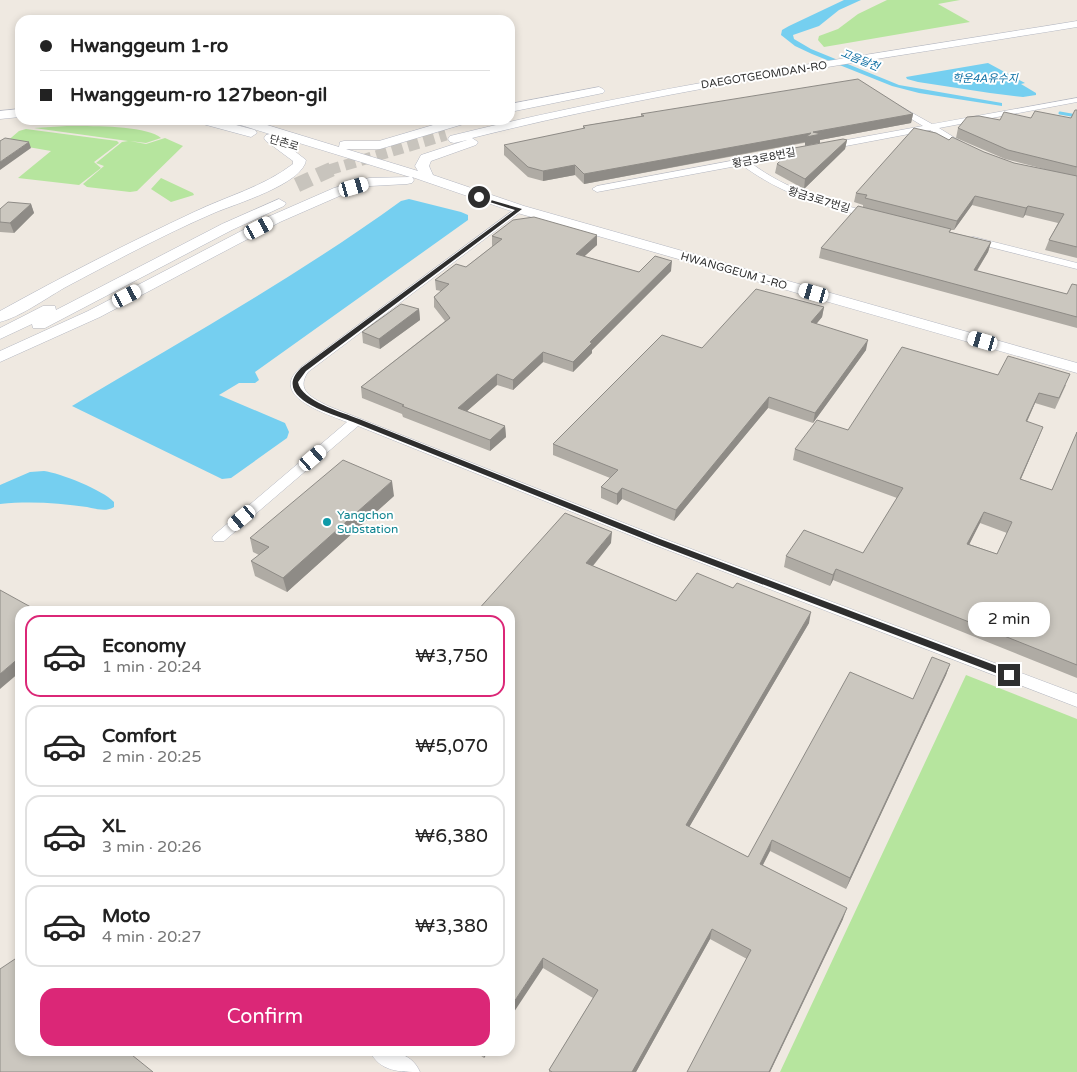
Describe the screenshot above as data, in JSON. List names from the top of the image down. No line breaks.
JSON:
{"streets":{"main road":["DAEGOTGEOMDAN-RO","단촌로","HWANGGEUM 1-RO"],"street":["황금3로8번길","황금3로7번길"]},"crossings":[["단촌로","HWANGGEUM 1-RO"],["황금3로8번길","황금3로7번길"]],"water":["고음달천","학운4A유수지"],"places":["Yangchon Substation"],"page":{"banner":["Hwanggeum 1-ro","Hwanggeum-ro 127beon-gil"],"bubble":"2 min","list":[{"name":"Economy","note":"1 min · 20:24","value":"₩3,750"},{"name":"Comfort","note":"2 min · 20:25","value":"₩5,070"},{"name":"XL","note":"3 min · 20:26","value":"₩6,380"},{"name":"Moto","note":"4 min · 20:27","value":"₩3,380"}],"buttons":"Confirm"}}
